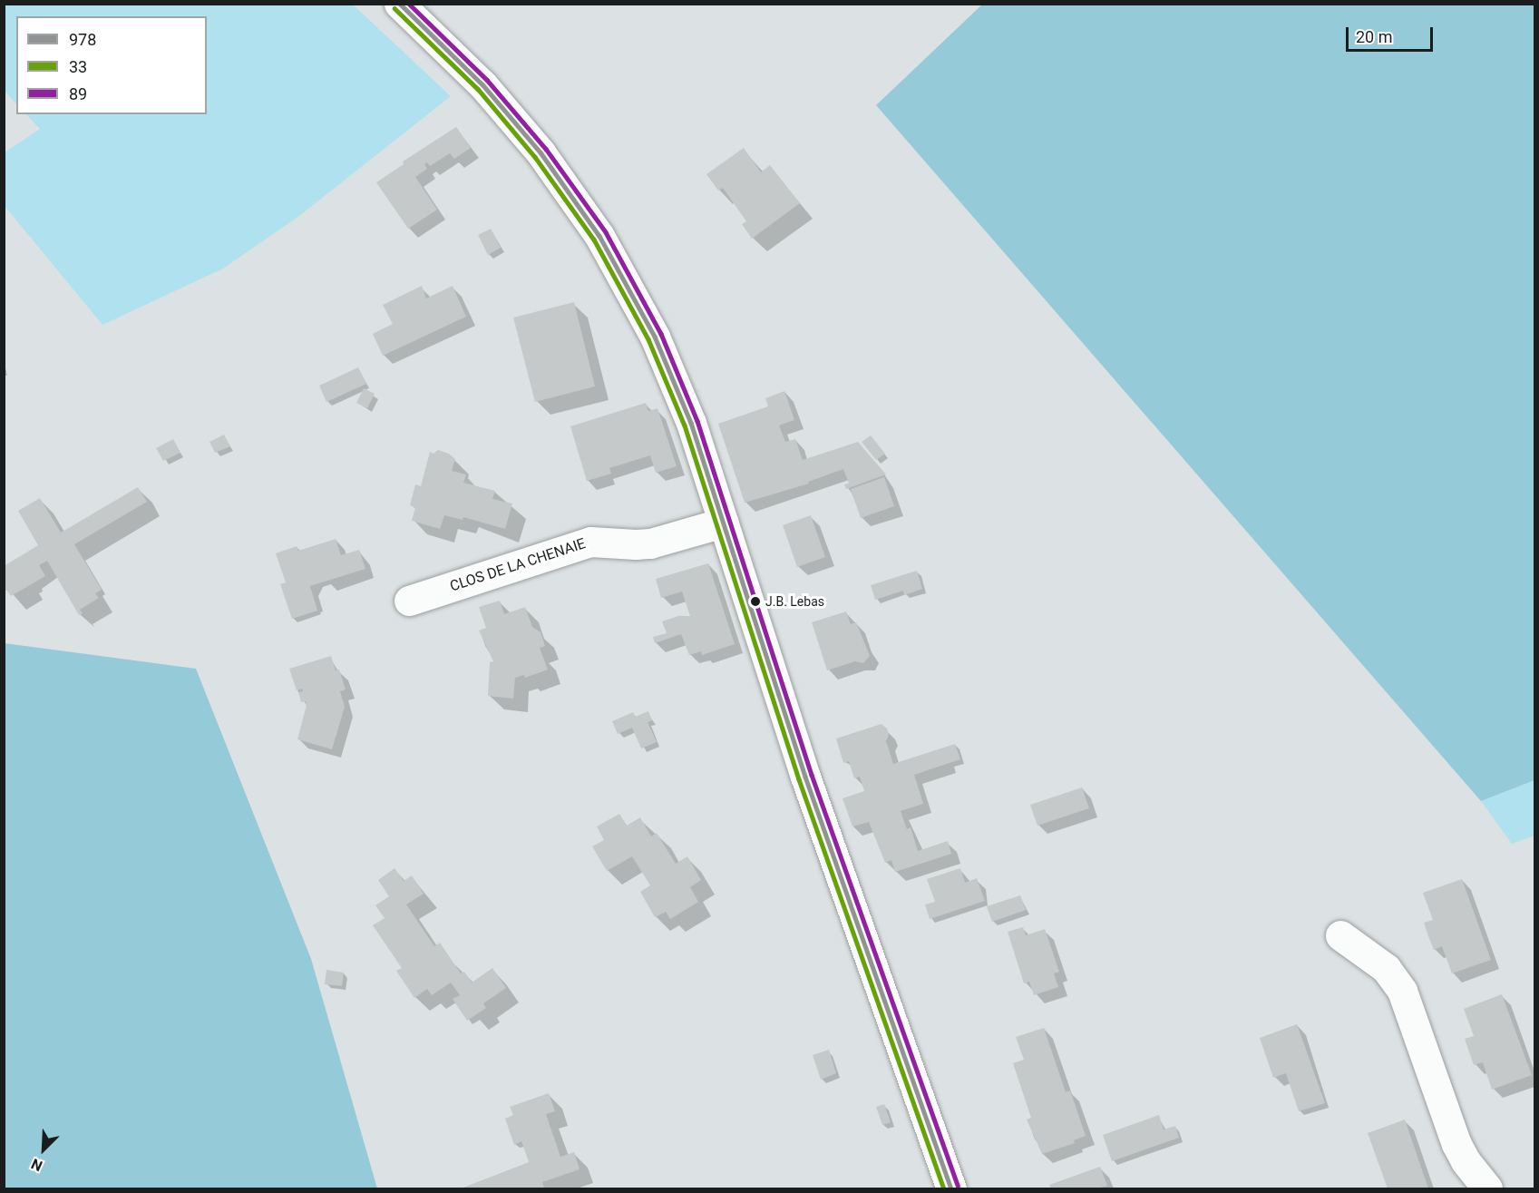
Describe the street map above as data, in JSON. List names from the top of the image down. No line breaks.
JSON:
{"streets":{"main road":["CLOS DE LA CHENAIE"]},"places":["J.B. Lebas"],"lines":["transit line 978","transit line 89","transit line 33"],"legend":["978","33","89"],"scale_bar":"20 m","north":"bottom left"}
